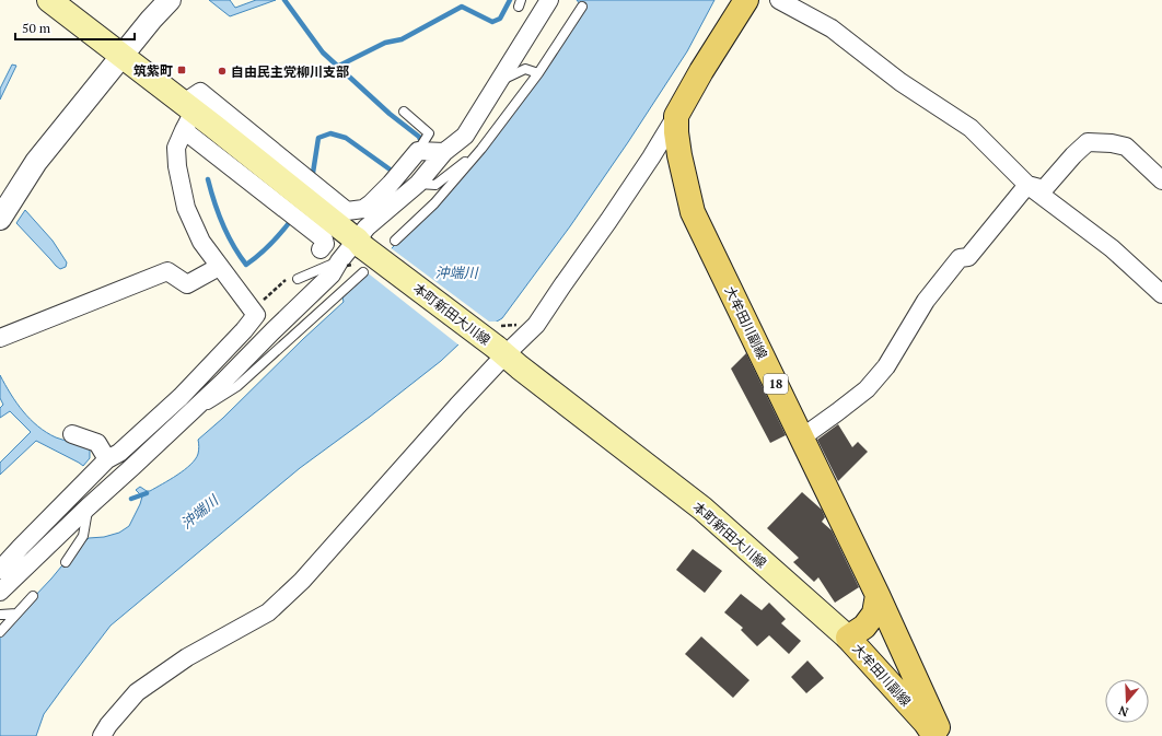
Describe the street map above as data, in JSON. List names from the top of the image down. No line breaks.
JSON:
{"streets":{"main road":["本町新田大川線","大牟田川副線","18"]},"crossings":[["本町新田大川線","大牟田川副線"]],"water":["沖端川"],"places":{"transit":["筑紫町"],"other":["自由民主党柳川支部"]},"scale_bar":"50 m","north":"bottom"}
